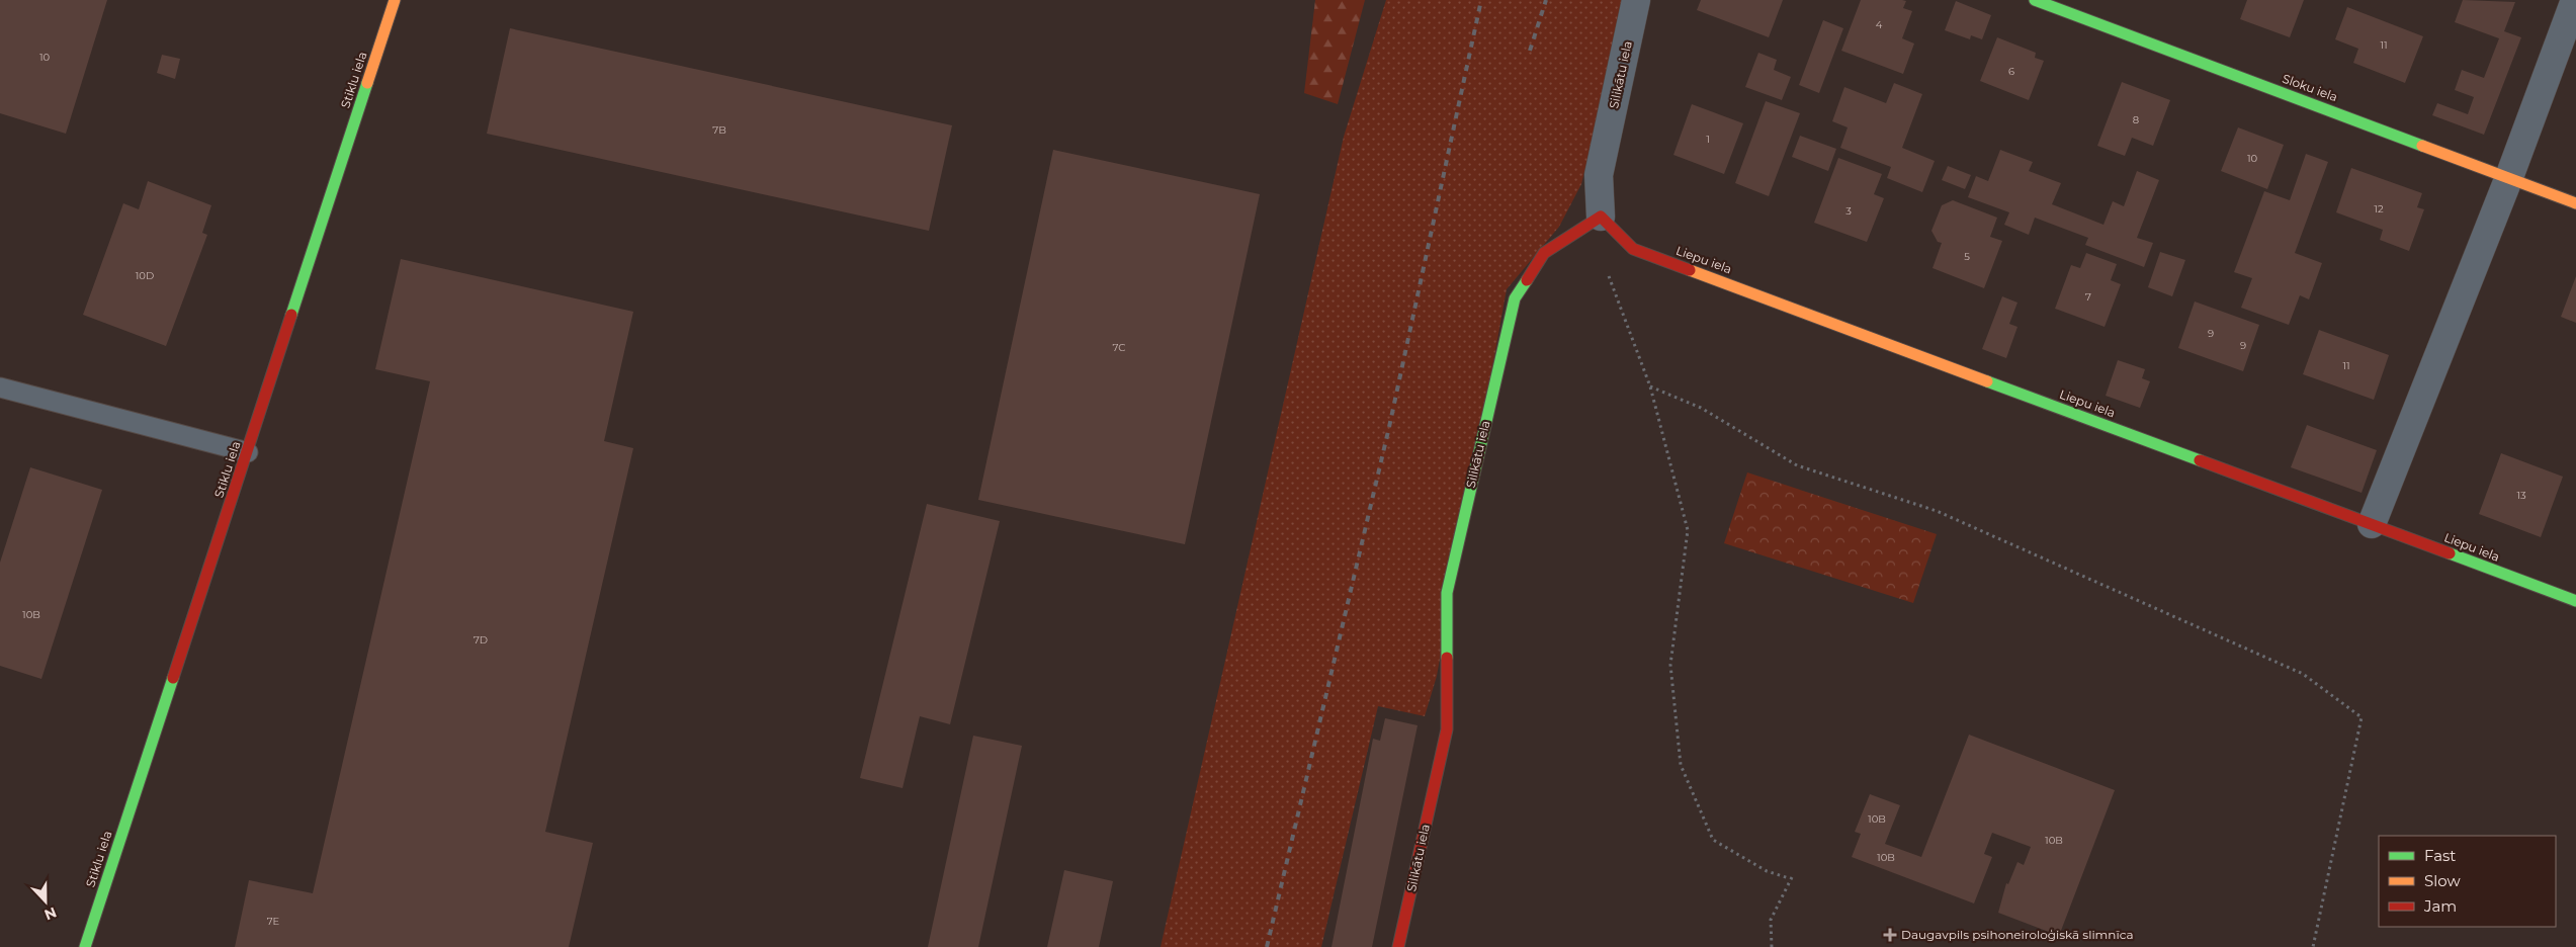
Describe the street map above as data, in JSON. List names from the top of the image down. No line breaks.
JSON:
{"streets":{"street":["Silikātu iela","Stiklu iela","Sloku iela","Liepu iela"]},"crossings":[["Silikātu iela","Liepu iela"]],"places":{"health":["Daugavpils psihoneiroloģiskā slimnīca"]},"house_numbers":["4","11","10","6","8","7B","1","10","12","3","5","10D","7","9","9","7C","11","13","10B","7D","10B","10B","10B","7E"],"legend":["Fast","Slow","Jam"],"north":"bottom"}
